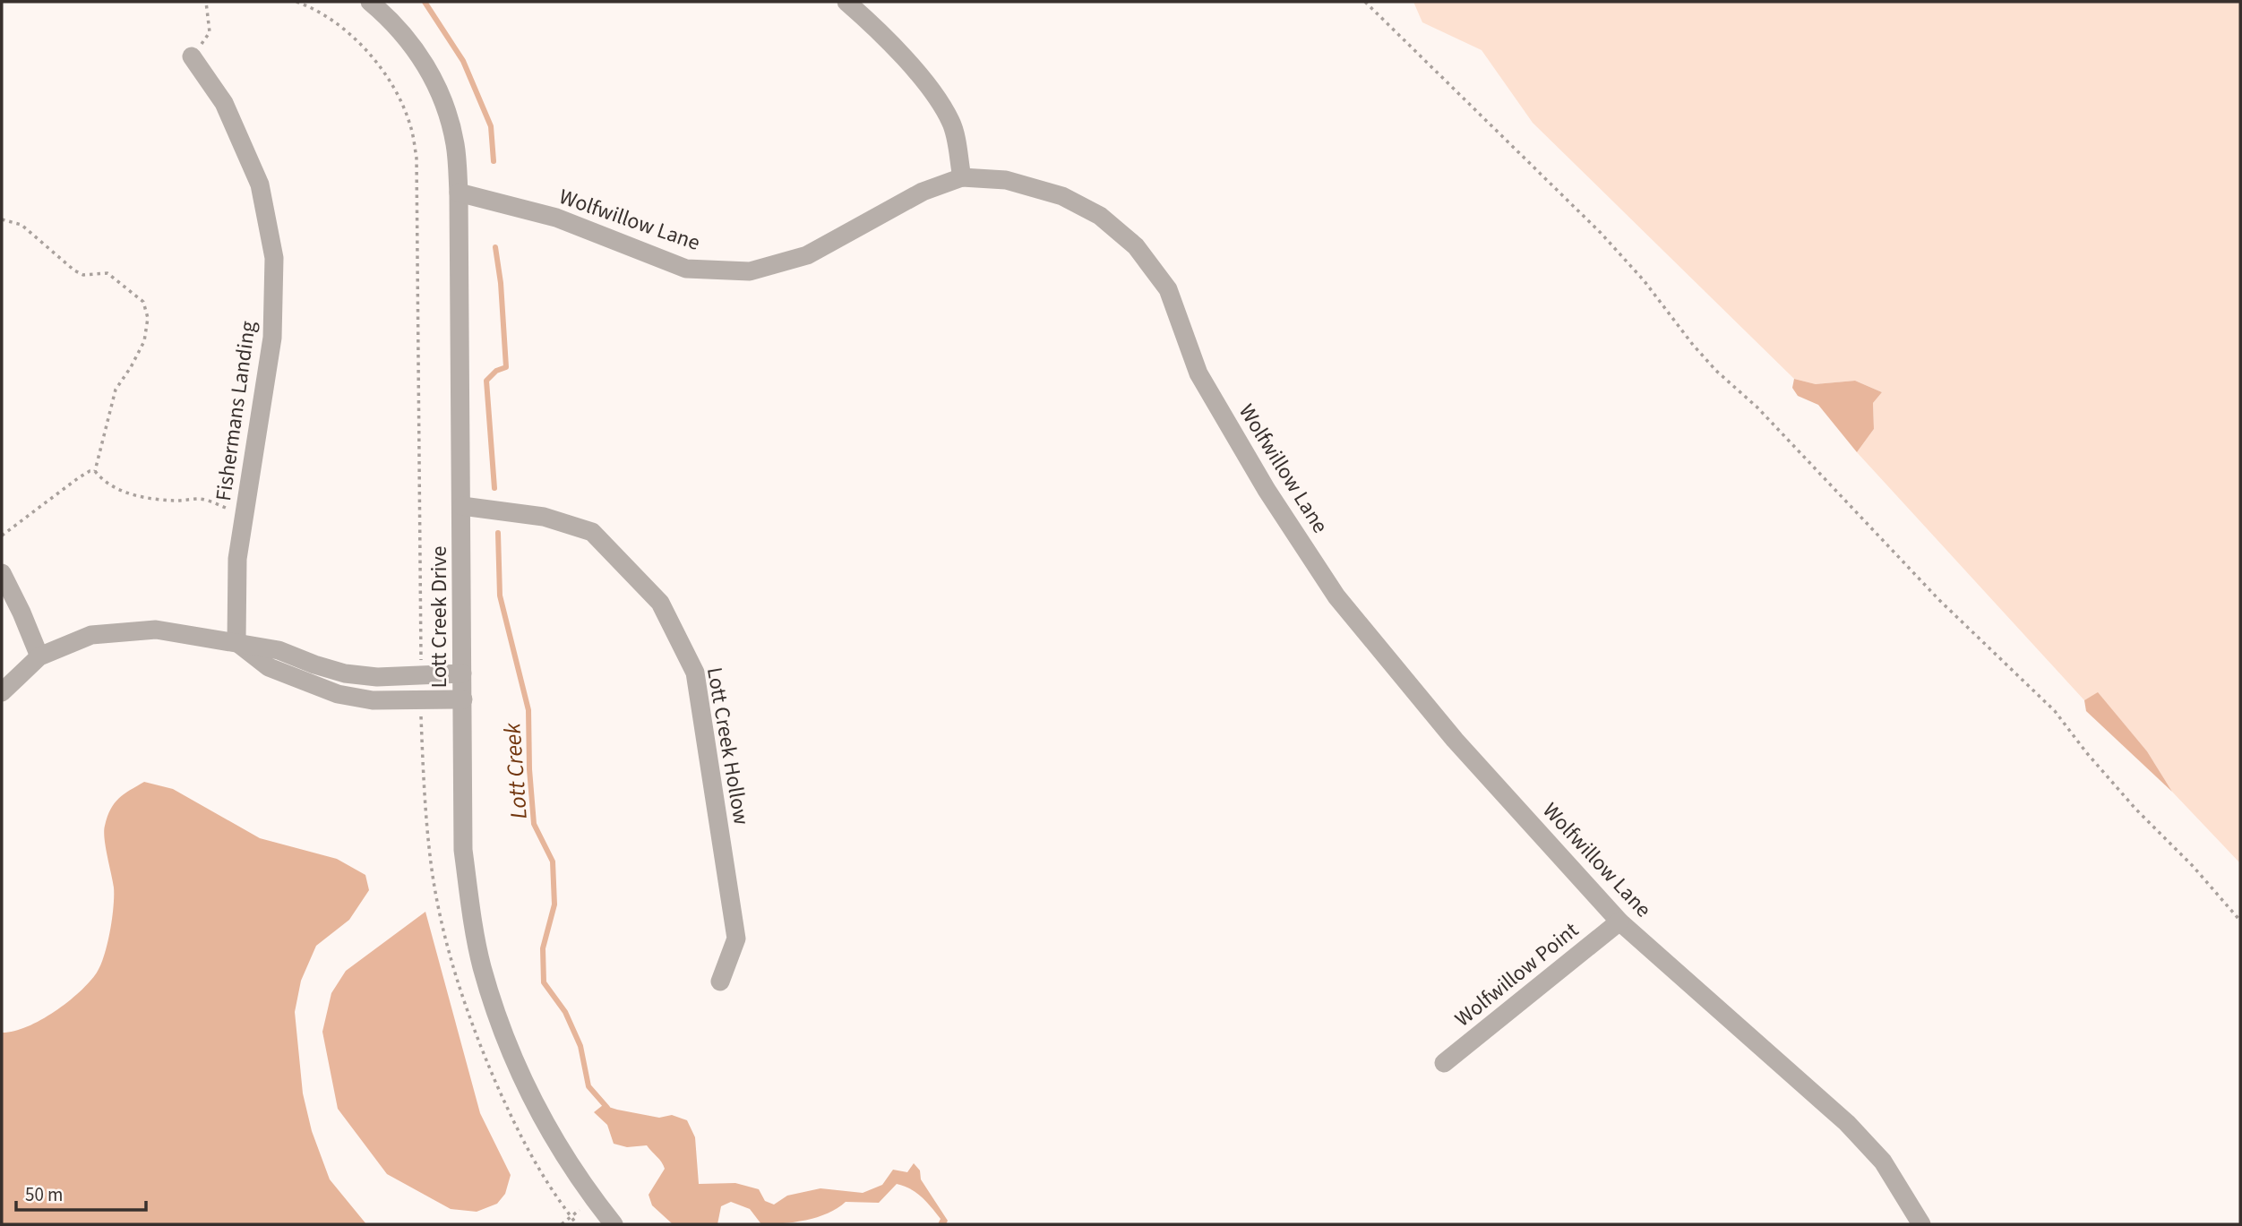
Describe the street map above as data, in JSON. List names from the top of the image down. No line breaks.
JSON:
{"streets":{"street":["Wolfwillow Lane","Fishermans Landing","Lott Creek Drive","Lott Creek Hollow","Wolfwillow Point"]},"crossings":[["Wolfwillow Lane","Lott Creek Drive"],["Wolfwillow Lane","Wolfwillow Point"],["Lott Creek Drive","Lott Creek Hollow"]],"water":["Lott Creek"],"scale_bar":"50 m"}
